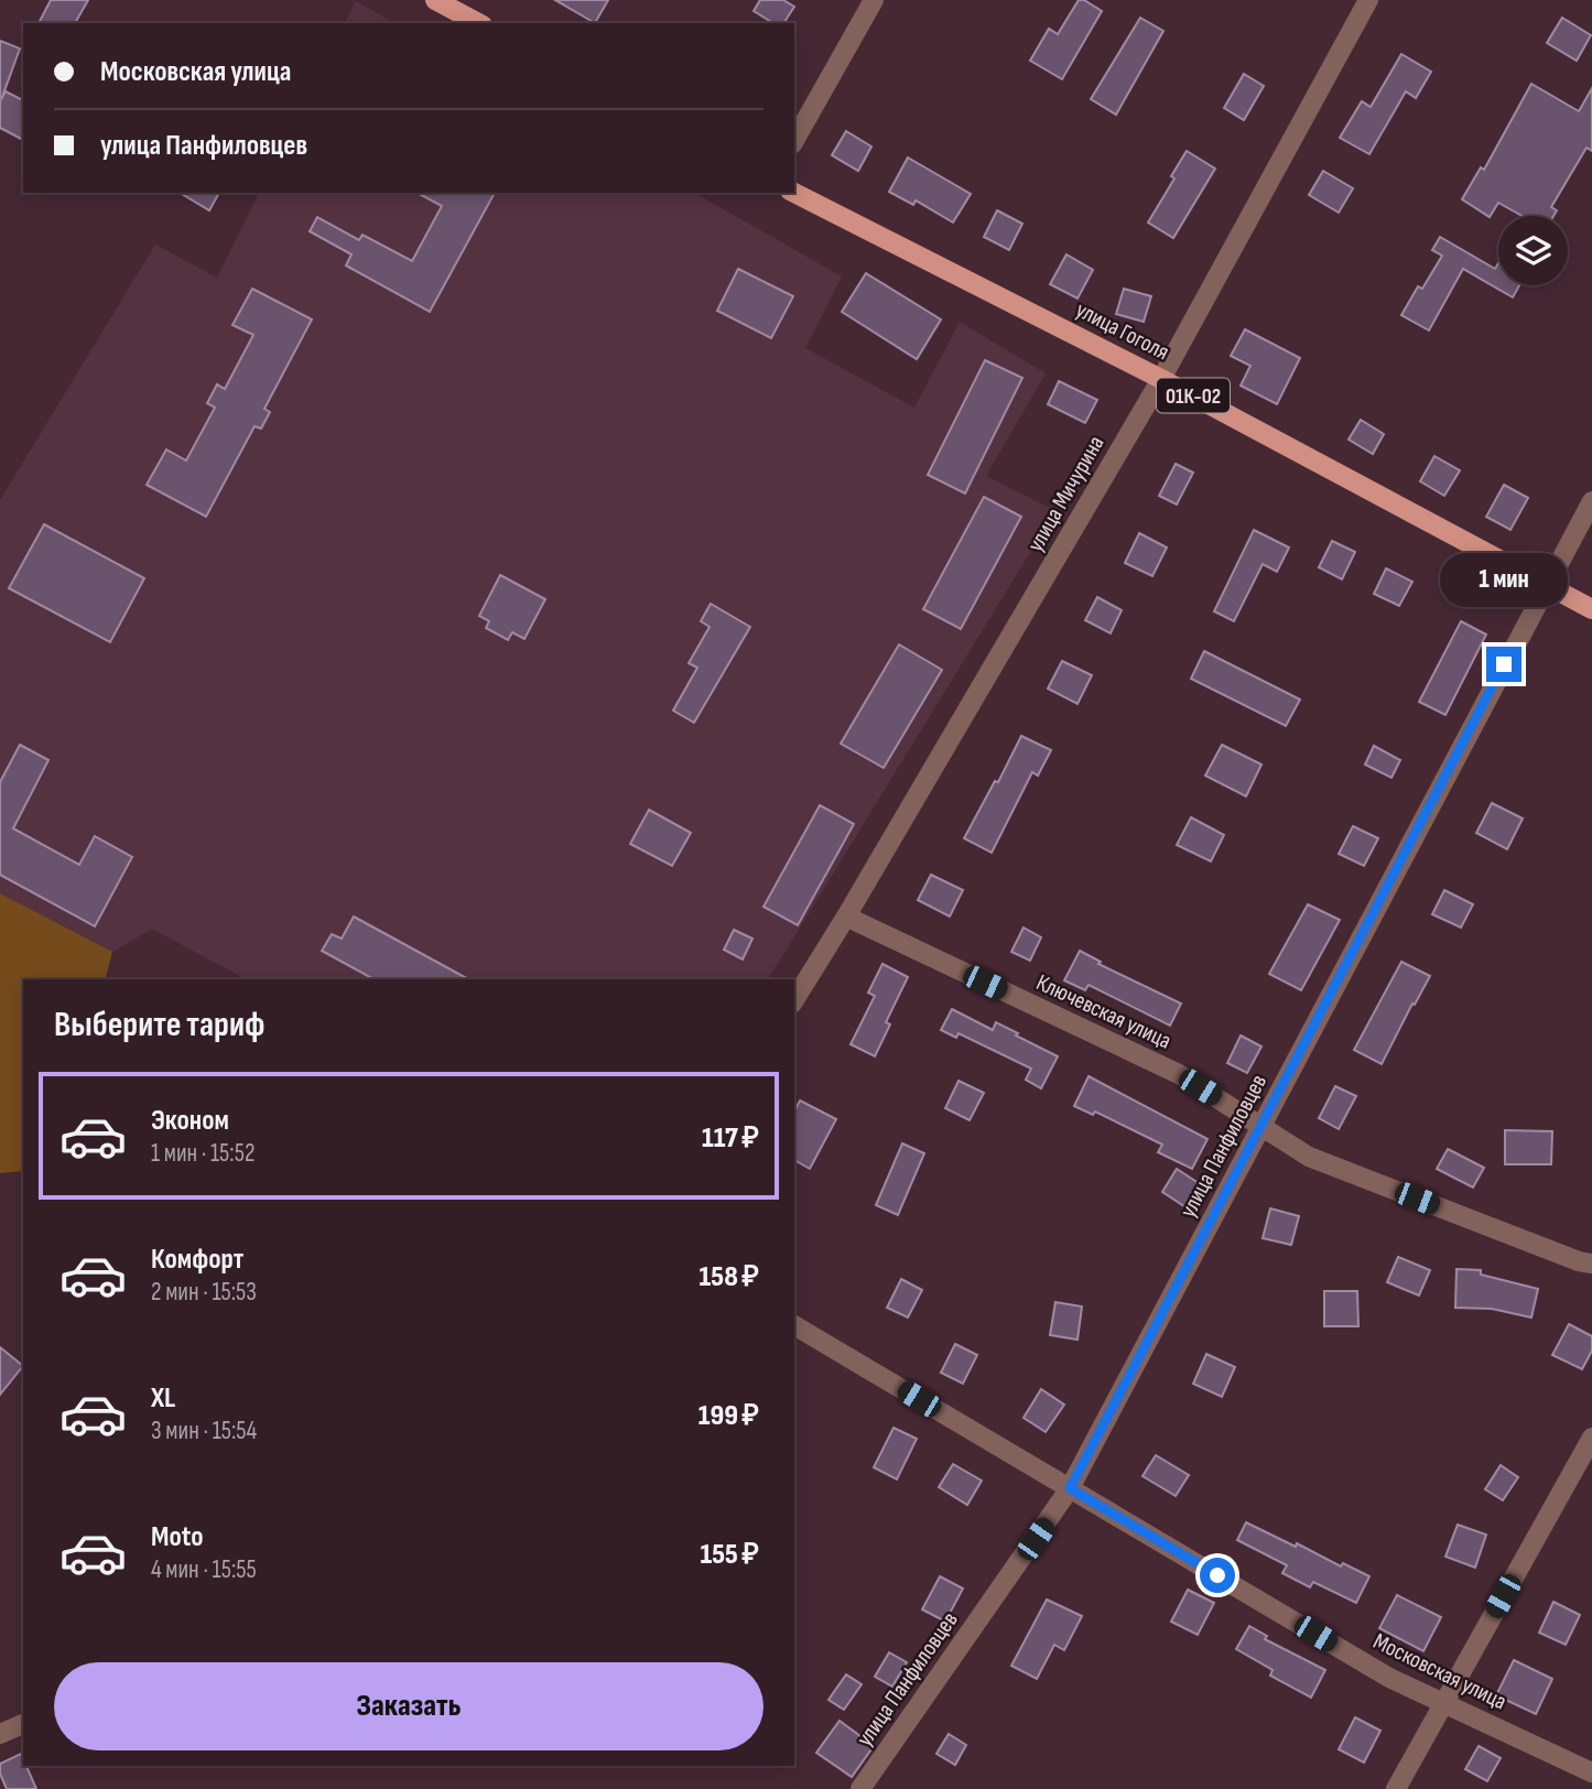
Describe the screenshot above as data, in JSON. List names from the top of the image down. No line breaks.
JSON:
{"streets":{"main road":["улица Гоголя","01К-02"],"street":["улица Мичурина","Ключевская улица","улица Панфиловцев","Московская улица"]},"crossings":[["улица Гоголя","улица Мичурина"],["улица Гоголя","улица Панфиловцев"],["улица Мичурина","Ключевская улица"],["Ключевская улица","улица Панфиловцев"],["улица Панфиловцев","Московская улица"]],"page":{"banner":["Московская улица","улица Панфиловцев"],"bubble":"1 мин","heading":"Выберите тариф","list":[{"name":"Эконом","note":"1 мин · 15:52","value":"117 ₽"},{"name":"Комфорт","note":"2 мин · 15:53","value":"158 ₽"},{"name":"XL","note":"3 мин · 15:54","value":"199 ₽"},{"name":"Moto","note":"4 мин · 15:55","value":"155 ₽"}],"buttons":"Заказать"}}
